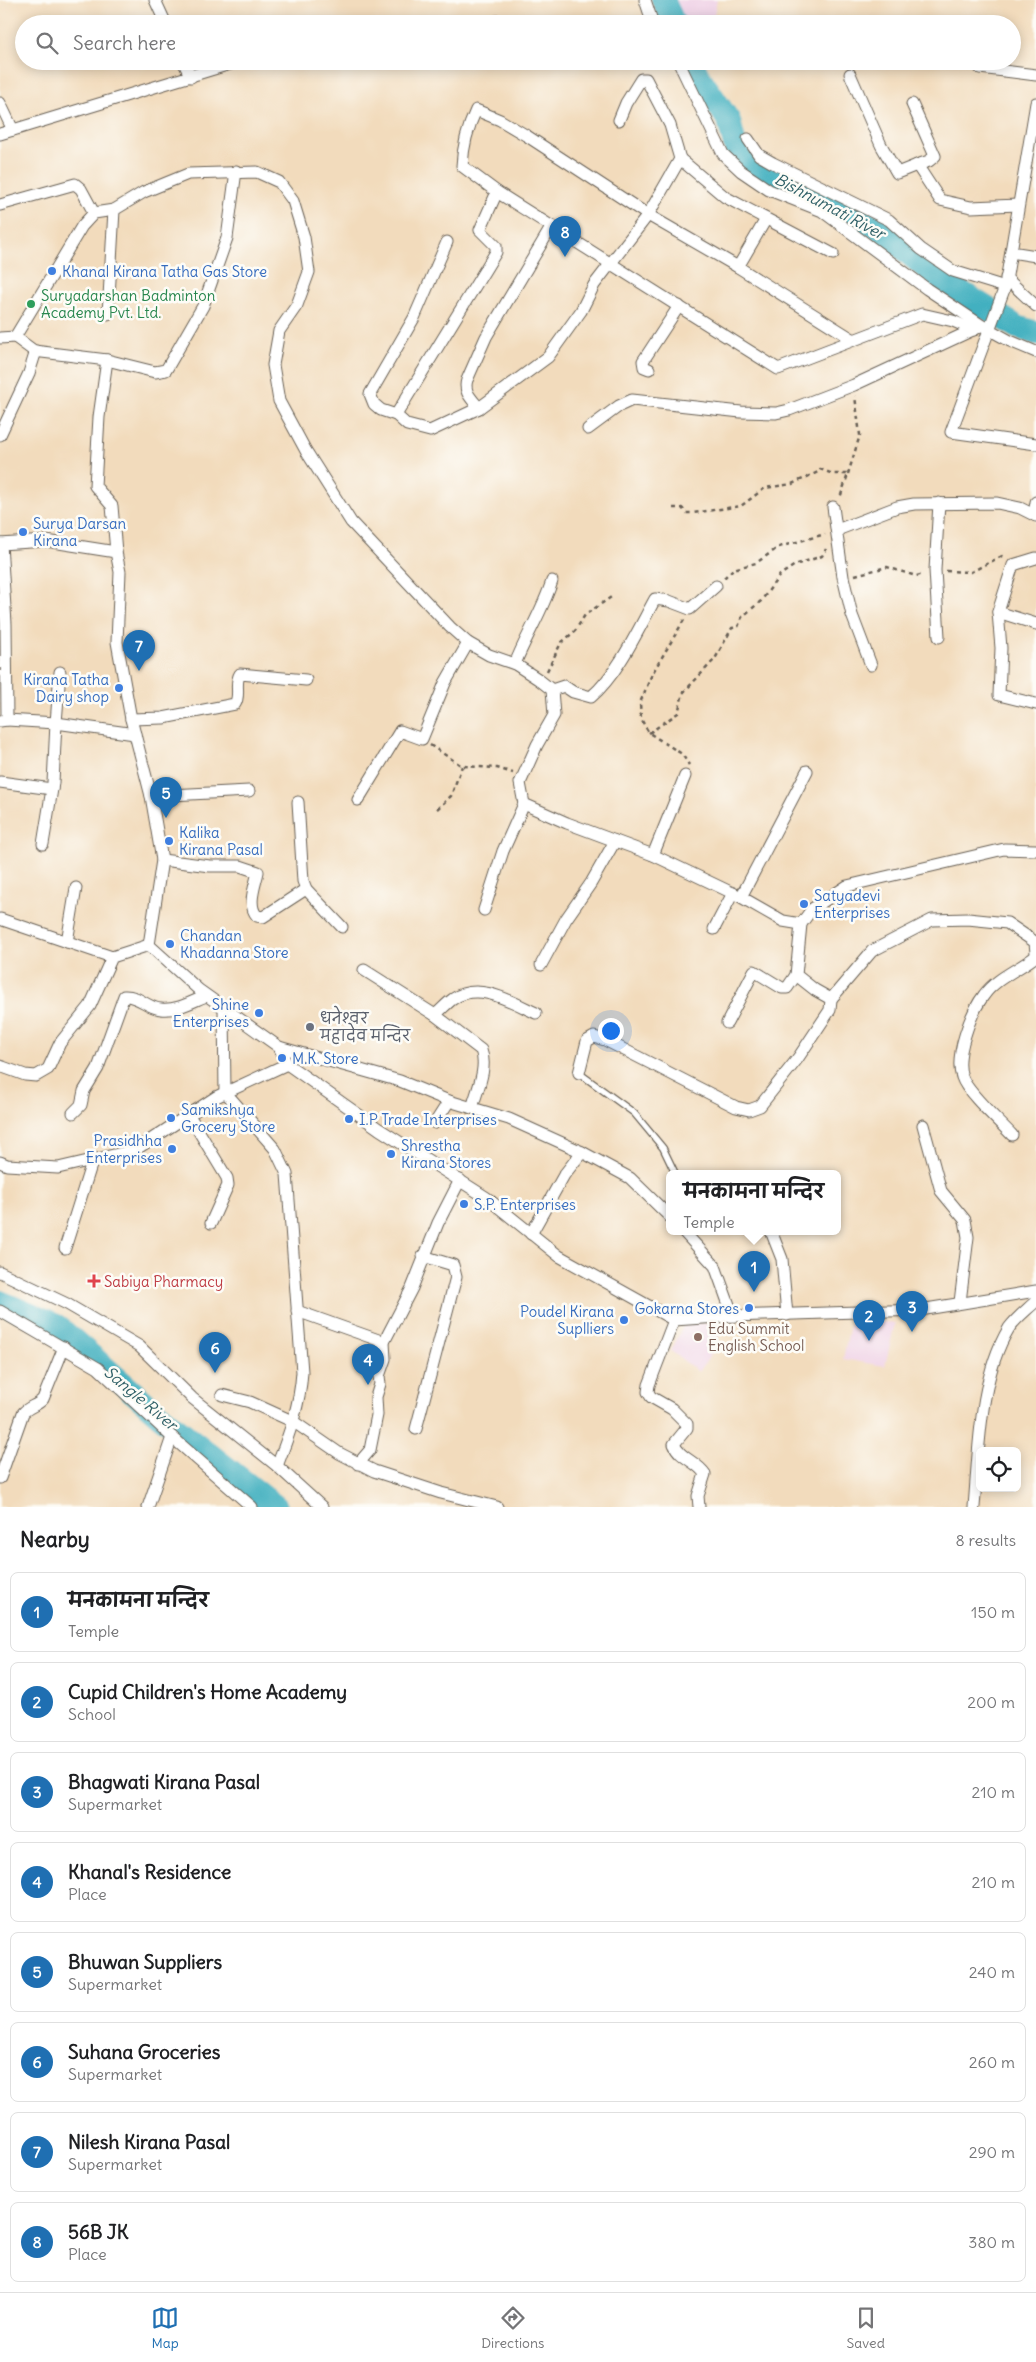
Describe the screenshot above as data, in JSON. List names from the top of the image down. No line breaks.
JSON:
{"water":["Bishnumati River","Sangle River"],"places":{"other":["Khanal Kirana Tatha Gas Store","Suryadarshan Badminton Academy Pvt. Ltd.","Surya Darsan Kirana","Kirana Tatha Dairy shop","Kalika Kirana Pasal","Satyadevi Enterprises","Chandan Khadanna Store","Shine Enterprises","धनेश्वर महादेव मन्दिर","M.K. Store","Samikshya Grocery Store","I.P Trade Interprises","Prasidhha Enterprises","Shrestha Kirana Stores","S.P. Enterprises","Gokarna Stores","Poudel Kirana Suplliers","Edu Summit English School"],"health":["Sabiya Pharmacy"]},"page":{"search":"Search here","pins":["8","7","5","1","3","2","6","4"],"popup":["मनकामना मन्दिर","Temple"],"heading":["Nearby","8 results"],"list":[{"mark":"1","name":"मनकामना मन्दिर","note":"Temple","value":"150 m"},{"mark":"2","name":"Cupid Children's Home Academy","note":"School","value":"200 m"},{"mark":"3","name":"Bhagwati Kirana Pasal","note":"Supermarket","value":"210 m"},{"mark":"4","name":"Khanal's Residence","note":"Place","value":"210 m"},{"mark":"5","name":"Bhuwan Suppliers","note":"Supermarket","value":"240 m"},{"mark":"6","name":"Suhana Groceries","note":"Supermarket","value":"260 m"},{"mark":"7","name":"Nilesh Kirana Pasal","note":"Supermarket","value":"290 m"},{"mark":"8","name":"56B JK","note":"Place","value":"380 m"}],"nav":["Map","Directions","Saved"]}}
